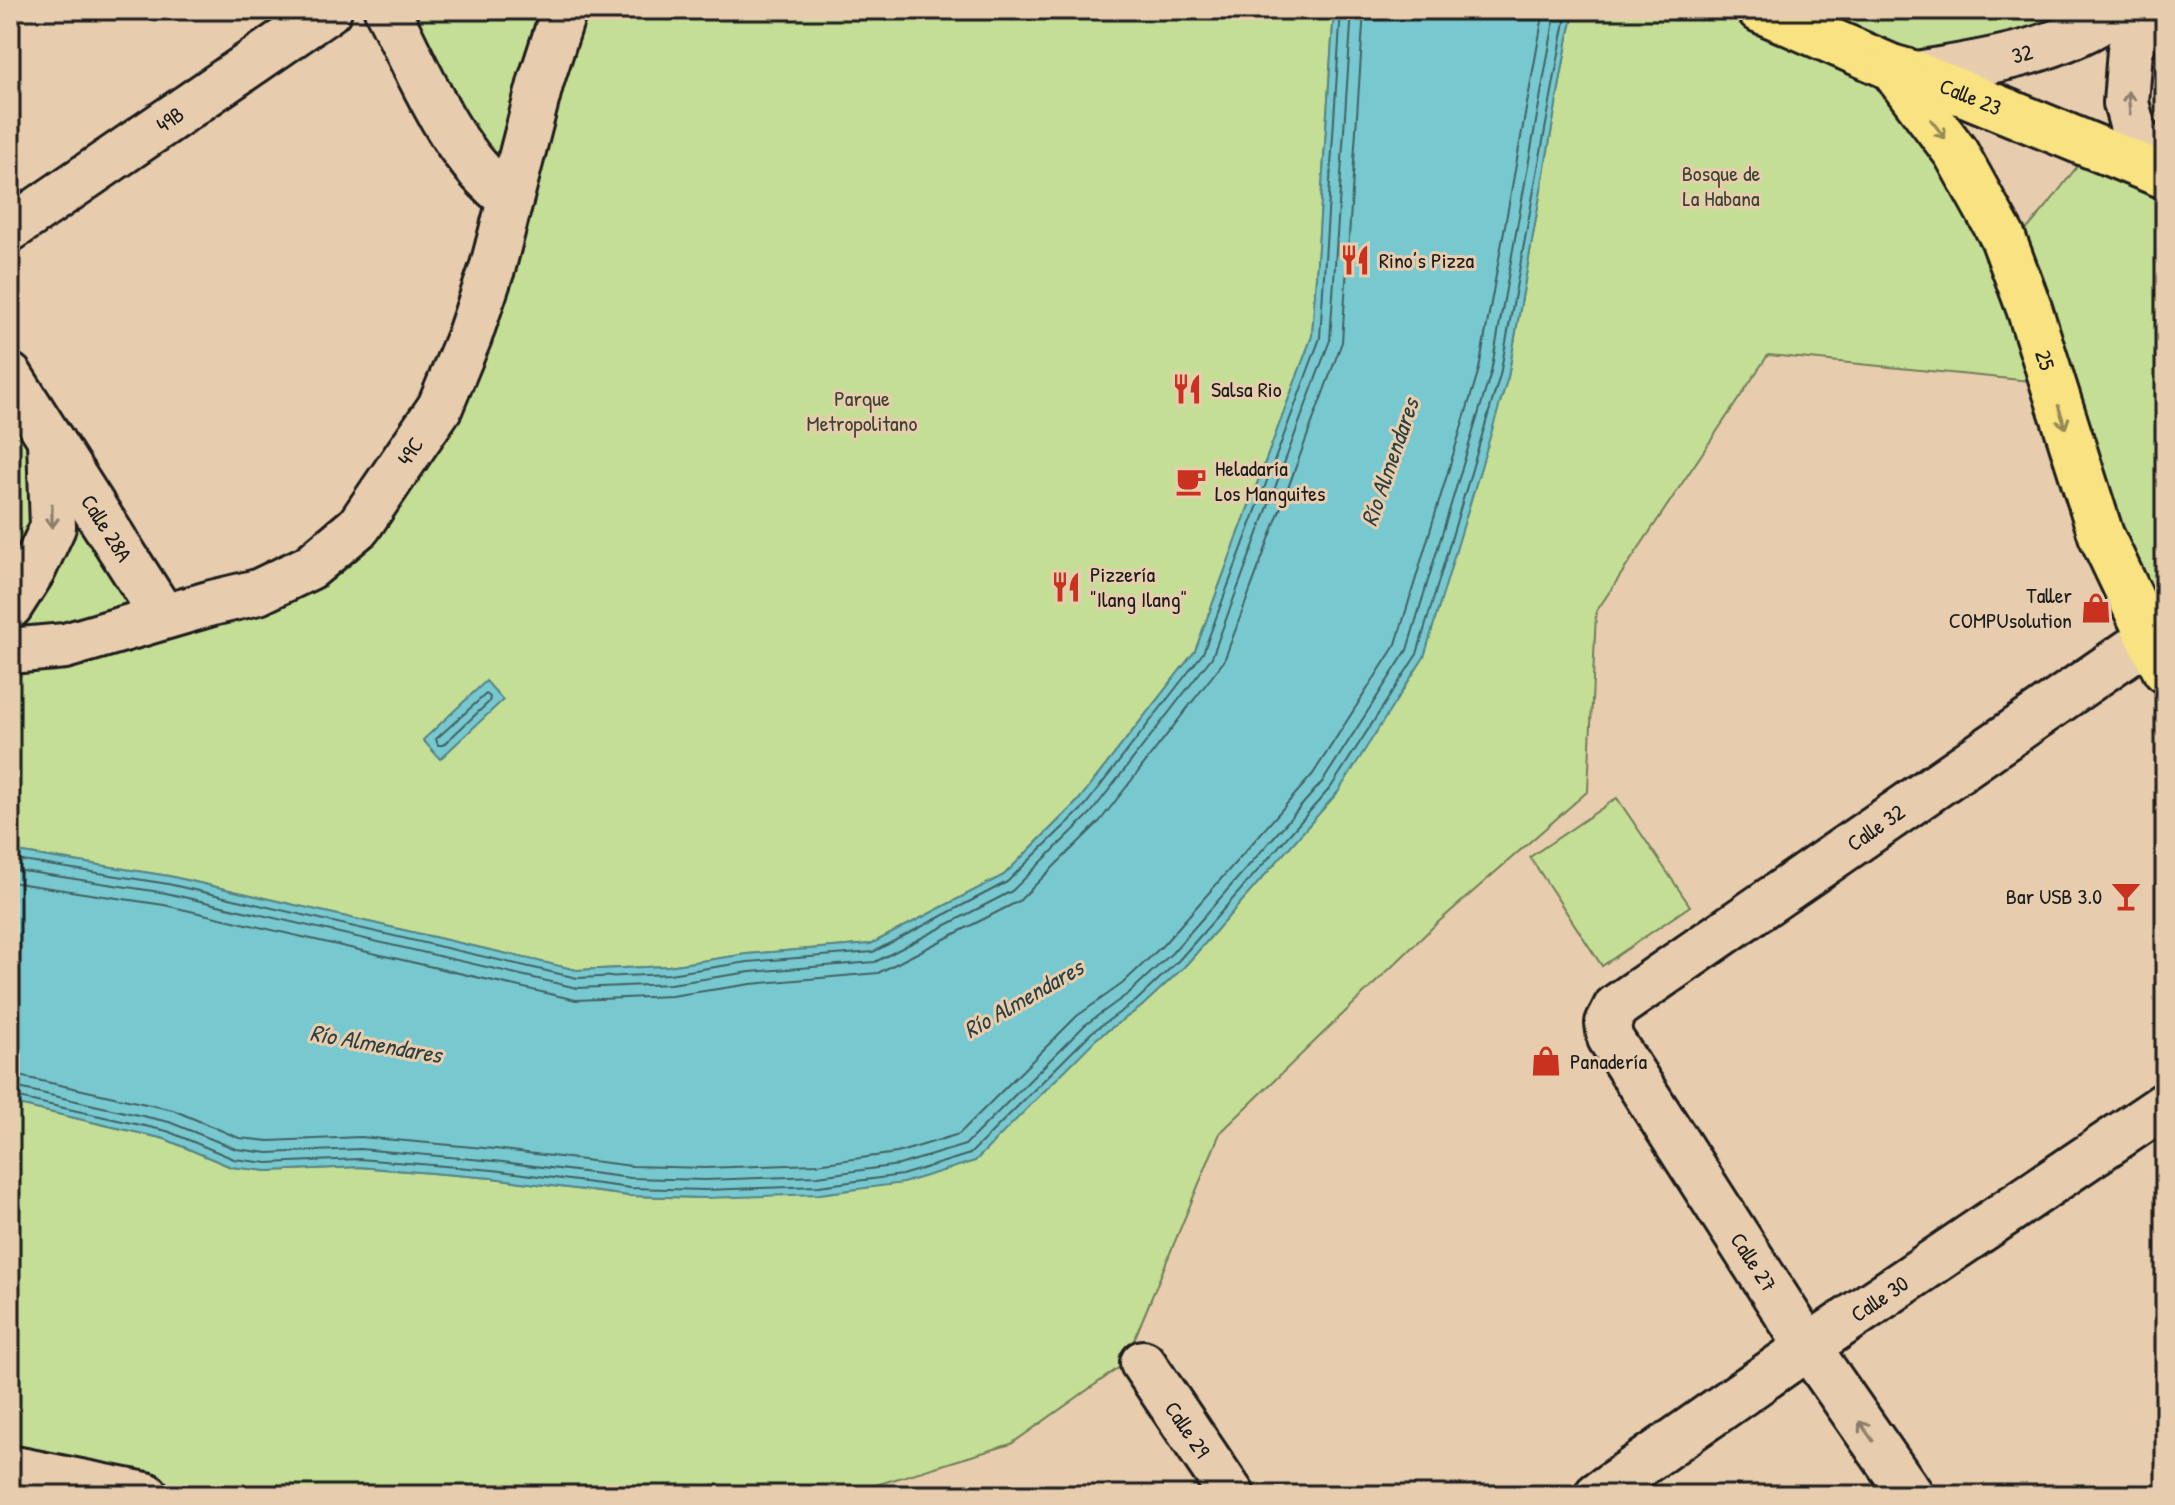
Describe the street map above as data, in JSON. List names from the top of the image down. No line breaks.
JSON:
{"streets":{"main road":["Calle 23","25"],"street":["32","49B","49C","Calle 28A","Calle 32","Calle 27","Calle 30","Calle 29"]},"crossings":[["32","Calle 23"],["32","25"],["Calle 23","25"],["25","Calle 32"],["49C","Calle 28A"],["Calle 32","Calle 27"],["Calle 27","Calle 30"]],"one_way":["25","Calle 28A"],"water":["Río Almendares"],"parks":["Bosque de La Habana","Parque Metropolitano"],"places":{"restaurant":["Rino’s Pizza","Salsa Rio","Pizzería \"Ilang Ilang\""],"cafe":["Heladaría Los Manguites"],"shop":["Taller COMPUsolution","Panadería"],"bar":["Bar USB 3.0"]}}
